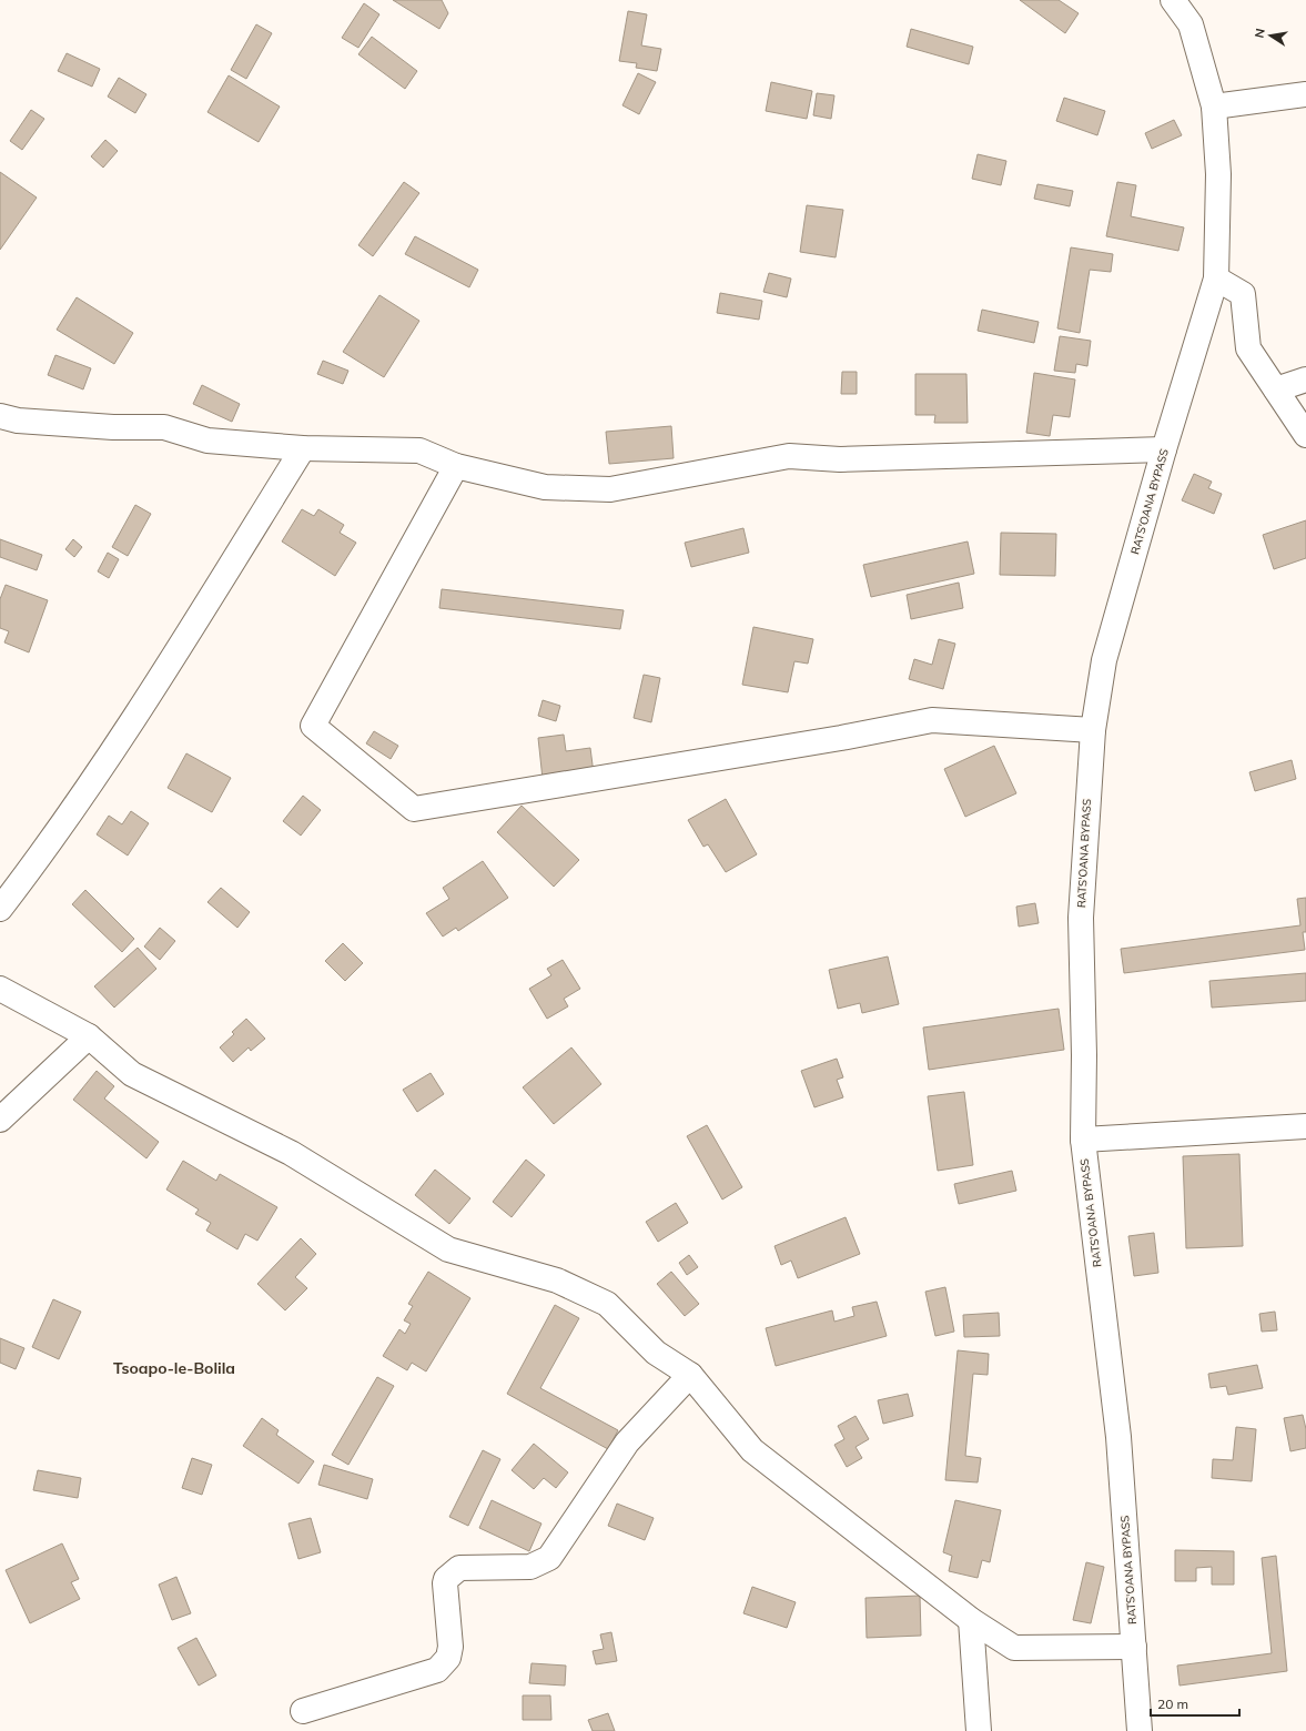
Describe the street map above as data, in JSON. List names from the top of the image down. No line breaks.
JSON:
{"streets":{"street":["RATS'OANA BYPASS"]},"districts":["Tsoapo-le-Bolila"],"scale_bar":"20 m","north":"left"}
